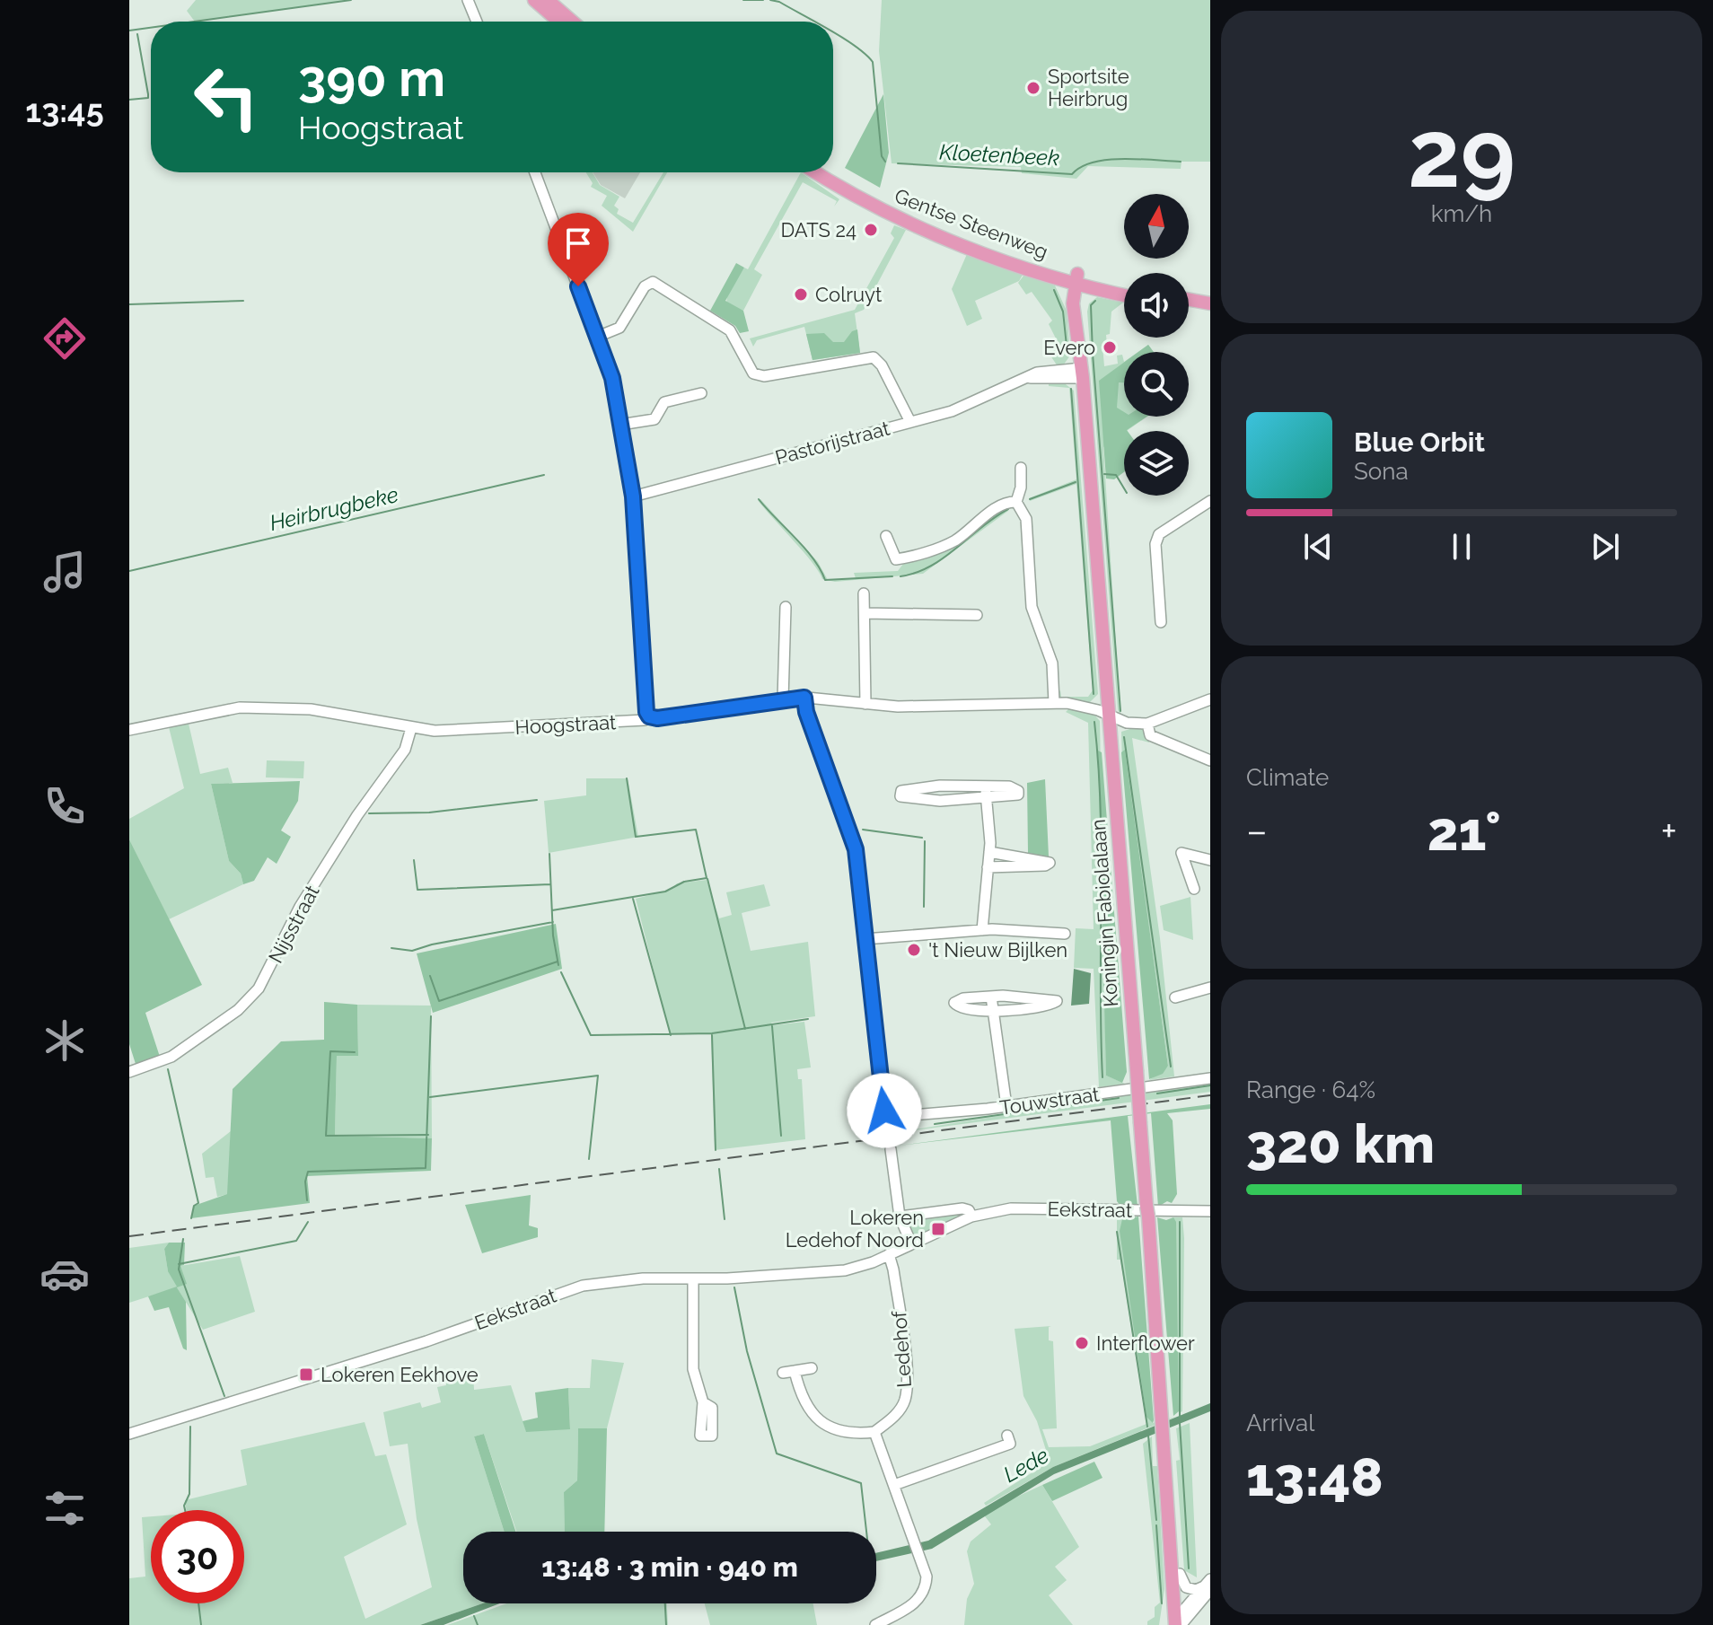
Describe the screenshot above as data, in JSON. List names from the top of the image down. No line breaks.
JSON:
{"streets":{"main road":["Gentse Steenweg","Koningin Fabiolalaan"],"street":["Pastorijstraat","Hoogstraat","Nijsstraat","Touwstraat","Eekstraat","Ledehof"]},"crossings":[["Gentse Steenweg","Koningin Fabiolalaan"],["Pastorijstraat","Koningin Fabiolalaan"],["Hoogstraat","Koningin Fabiolalaan"],["Hoogstraat","Nijsstraat"],["Eekstraat","Ledehof"]],"water":["Kloetenbeek","Heirbrugbeke","Lede"],"places":{"other":["Sportsite Heirbrug","DATS 24","Colruyt","Evero","'t Nieuw Bijlken","Interflower"],"transit":["Lokeren Ledehof Noord","Lokeren Eekhove"]},"north":"top","page":{"tabs":"13:45","tile":[["29","km/h"],"Climate",["Range · 64%","320 km"],["Arrival","13:48"]],"turn":["390 m","Hoogstraat"],"song":["Blue Orbit","Sona"],"heat":["−","21°","+"],"limit":"30","trip":"13:48 · 3 min · 940 m"}}
